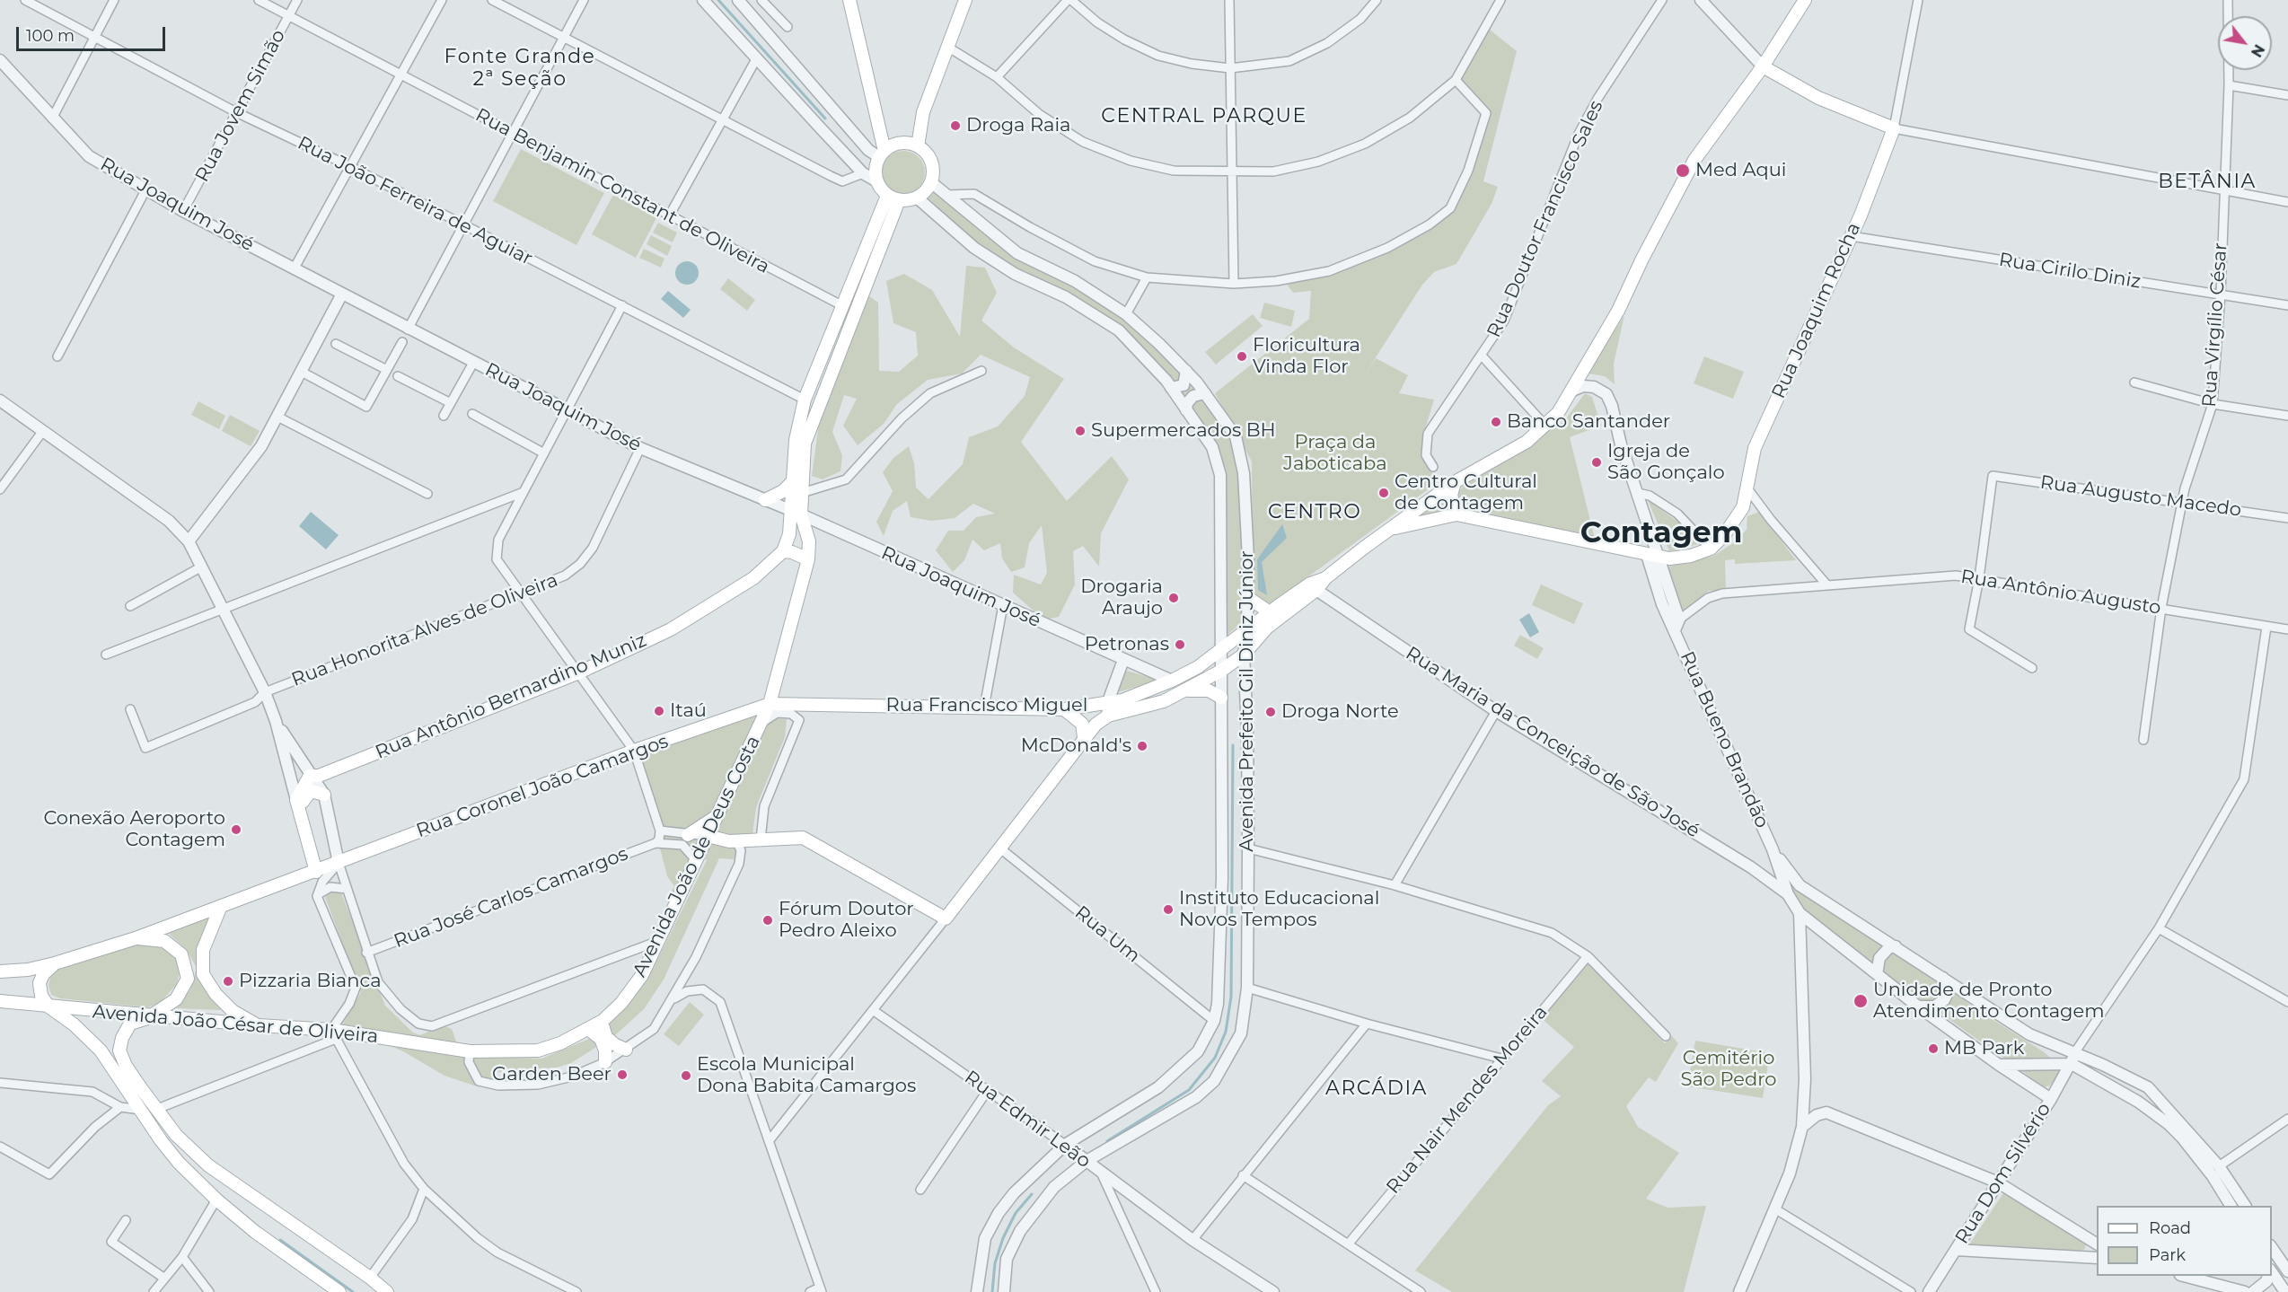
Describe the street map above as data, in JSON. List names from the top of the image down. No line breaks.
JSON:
{"streets":{"main road":["Rua Joaquim Rocha","Rua Antônio Bernardino Muniz","Rua Francisco Miguel","Rua Coronel João Camargos","Avenida João de Deus Costa","Avenida João César de Oliveira"],"street":["Rua Jovem Simão","Rua Benjamin Constant de Oliveira","Rua João Ferreira de Aguiar","Rua Joaquim José","Rua Doutor Francisco Sales","Rua Cirilo Diniz","Rua Virgílio César","Rua Augusto Macedo","Rua Antônio Augusto","Rua Honorita Alves de Oliveira","Avenida Prefeito Gil Diniz Júnior","Rua Bueno Brandão","Rua Maria da Conceição de São José","Rua José Carlos Camargos","Rua Um","Rua Nair Mendes Moreira","Rua Edmir Leão","Rua Dom Silvério"]},"crossings":[["Rua Jovem Simão","Rua Benjamin Constant de Oliveira"],["Rua Jovem Simão","Rua João Ferreira de Aguiar"],["Rua Jovem Simão","Rua Joaquim José"],["Rua Joaquim José","Rua Honorita Alves de Oliveira"],["Rua Joaquim José","Rua Francisco Miguel"],["Rua Joaquim José","Avenida João de Deus Costa"],["Rua Cirilo Diniz","Rua Joaquim Rocha"],["Rua Cirilo Diniz","Rua Virgílio César"],["Rua Virgílio César","Rua Augusto Macedo"],["Rua Virgílio César","Rua Antônio Augusto"],["Rua Augusto Macedo","Rua Antônio Augusto"],["Rua Antônio Augusto","Rua Bueno Brandão"],["Avenida Prefeito Gil Diniz Júnior","Rua Francisco Miguel"],["Avenida Prefeito Gil Diniz Júnior","Rua Um"],["Avenida Prefeito Gil Diniz Júnior","Rua Edmir Leão"],["Rua Francisco Miguel","Rua Maria da Conceição de São José"],["Rua Francisco Miguel","Rua Coronel João Camargos"],["Rua Francisco Miguel","Avenida João de Deus Costa"],["Rua Coronel João Camargos","Avenida João de Deus Costa"],["Avenida João de Deus Costa","Rua José Carlos Camargos"],["Avenida João de Deus Costa","Avenida João César de Oliveira"]],"districts":["Fonte Grande 2ª Seção","CENTRAL PARQUE","BETÂNIA","CENTRO","Contagem","ARCÁDIA"],"parks":["Praça da Jaboticaba","Cemitério São Pedro"],"places":["Droga Raia","Med Aqui","Floricultura Vinda Flor","Banco Santander","Supermercados BH","Igreja de São Gonçalo","Centro Cultural de Contagem","Drogaria Araujo","Petronas","Itaú","Droga Norte","McDonald's","Conexão Aeroporto Contagem","Instituto Educacional Novos Tempos","Fórum Doutor Pedro Aleixo","Pizzaria Bianca","Unidade de Pronto Atendimento Contagem","MB Park","Garden Beer","Escola Municipal Dona Babita Camargos"],"legend":["Road","Park"],"scale_bar":"100 m","north":"bottom right"}
